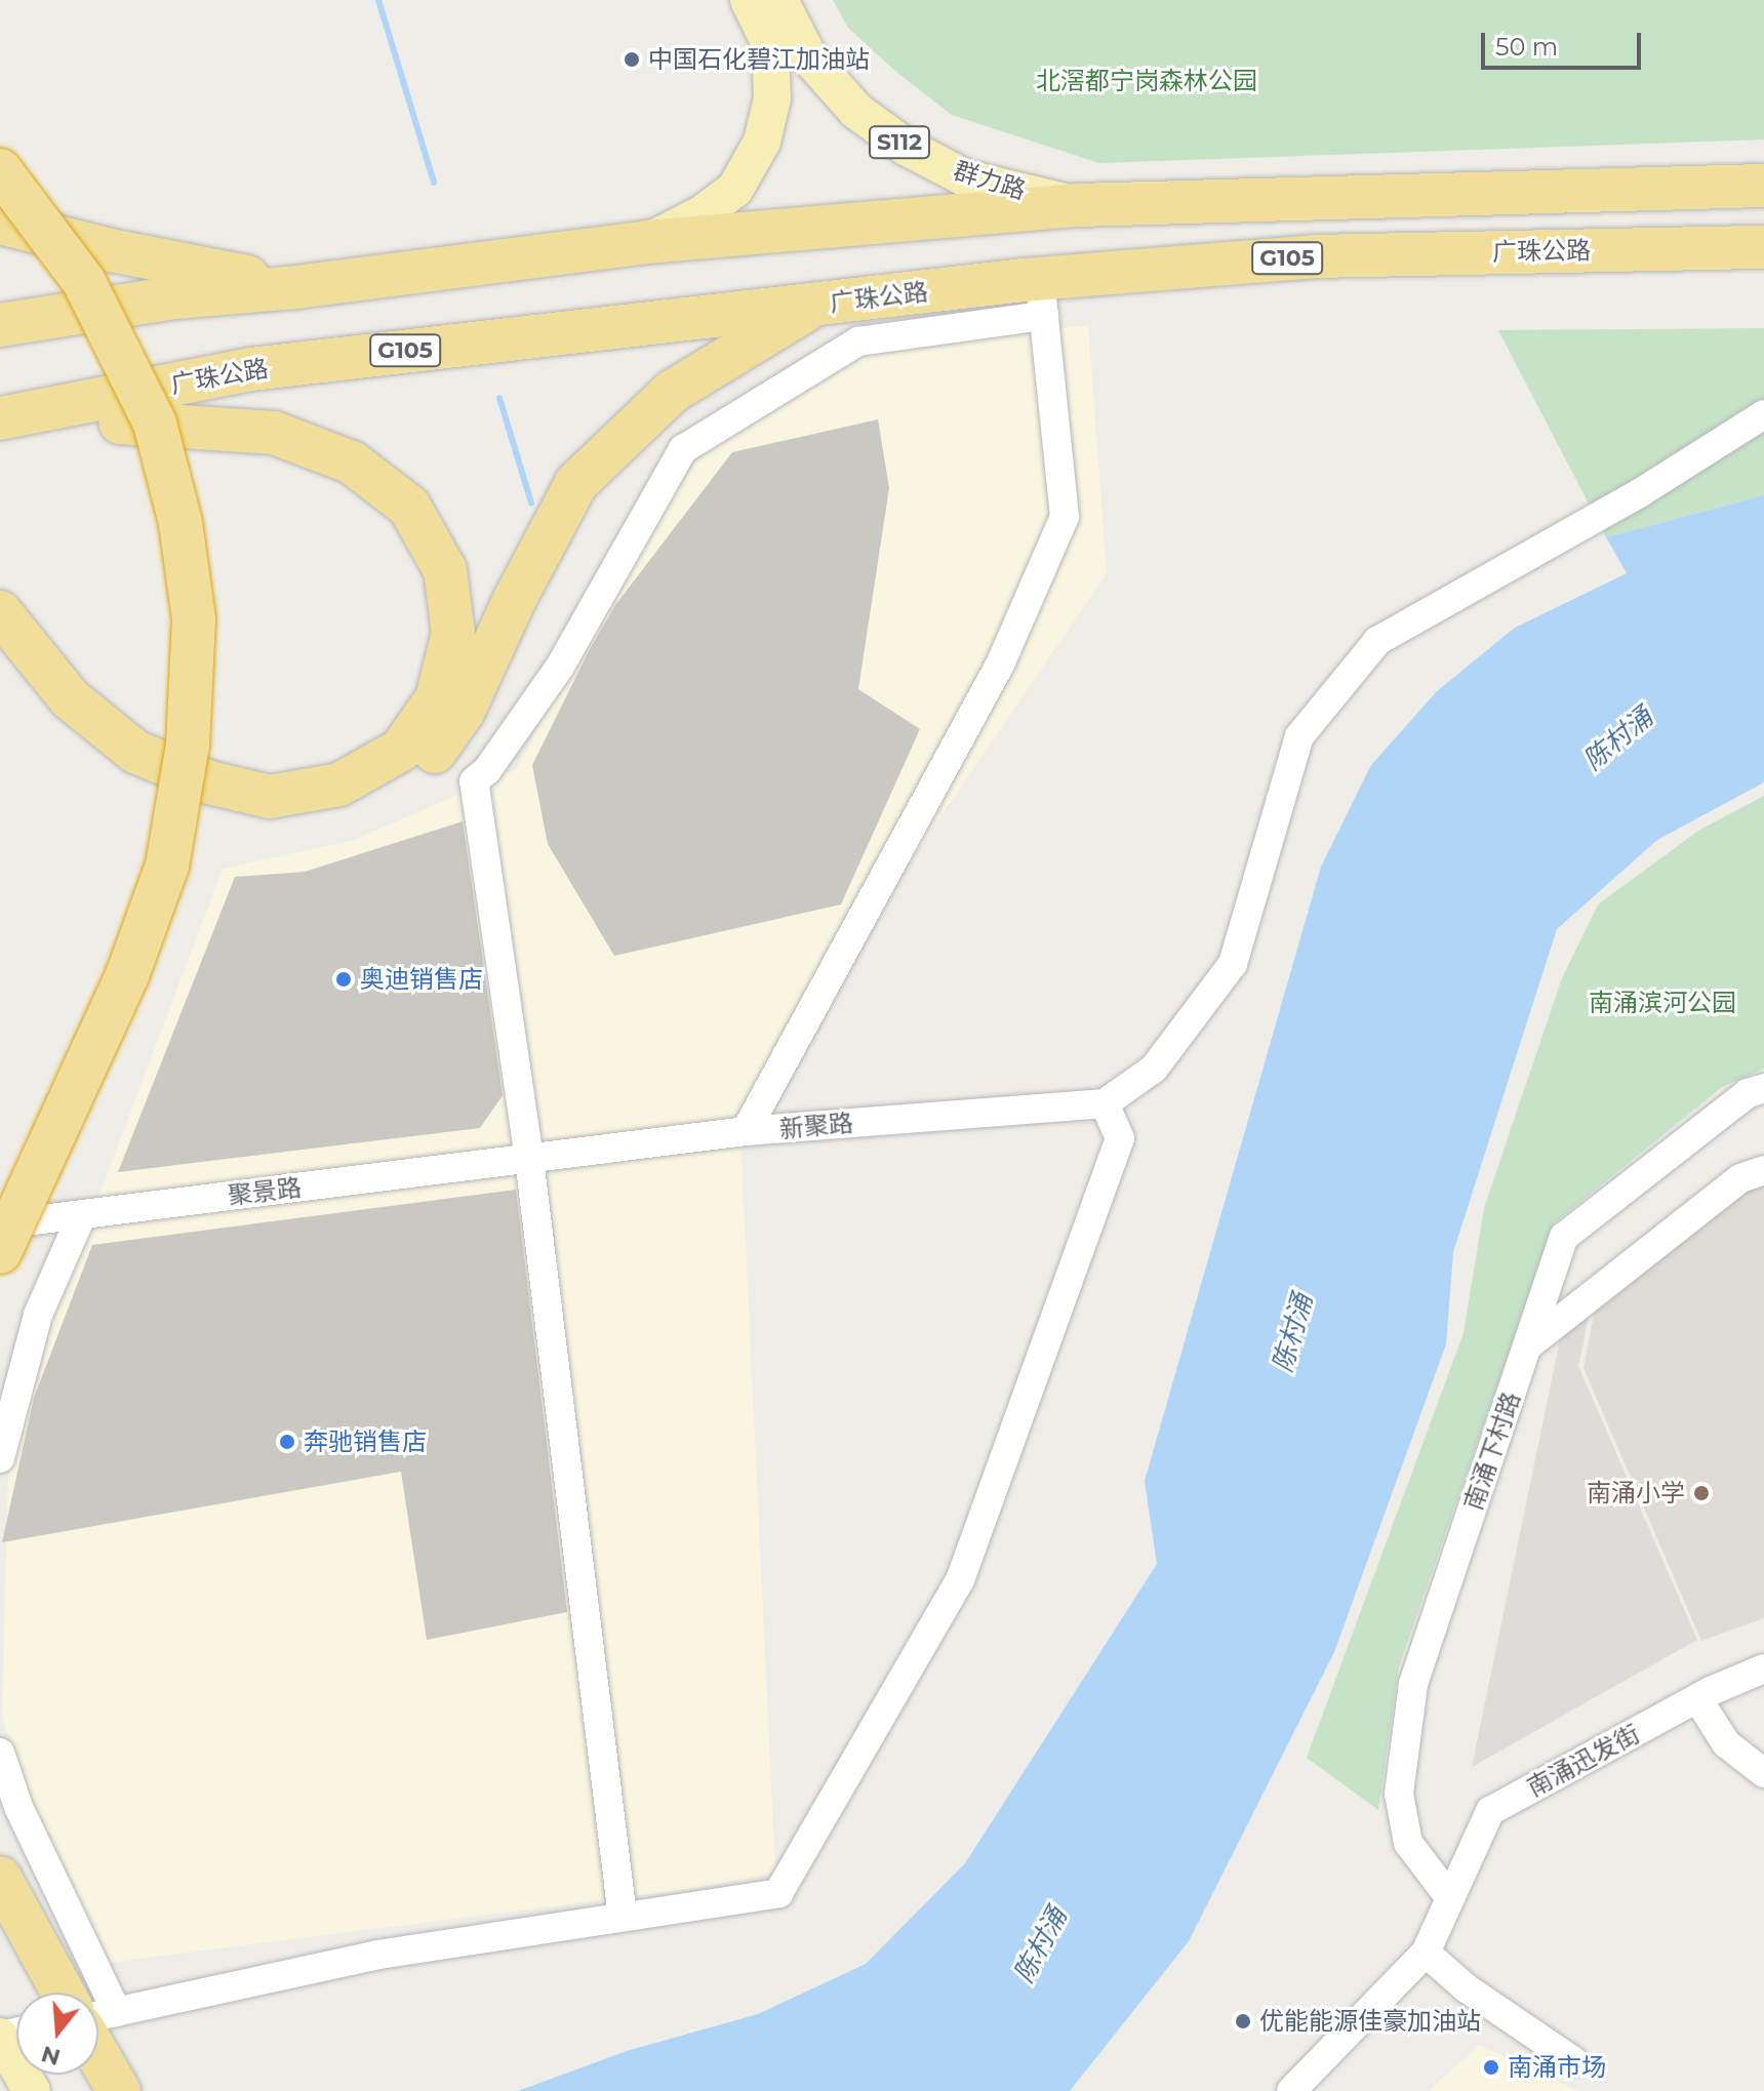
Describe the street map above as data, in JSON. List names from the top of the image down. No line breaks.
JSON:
{"streets":{"highway":["广珠公路","G105"],"main road":["S112","群力路"],"street":["新聚路","聚景路","南涌下村路","南涌迅发街"]},"crossings":[["新聚路","聚景路"],["南涌下村路","南涌迅发街"]],"water":["陈村涌"],"parks":["北滘都宁岗森林公园","南涌滨河公园"],"places":["中国石化碧江加油站","奥迪销售店","奔驰销售店","南涌小学","优能能源佳豪加油站","南涌市场"],"scale_bar":"50 m","north":"bottom"}
